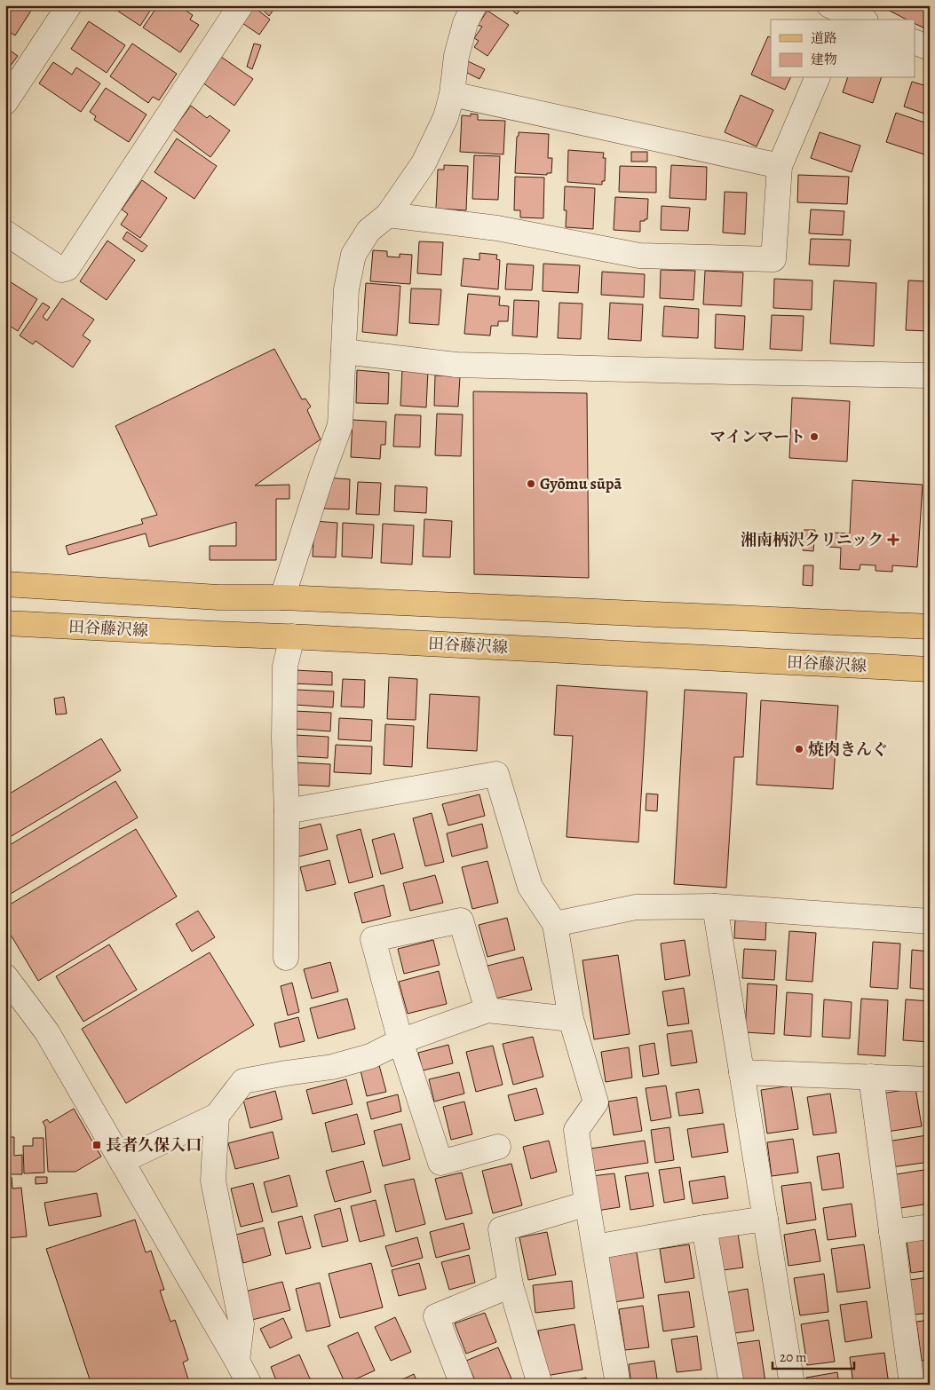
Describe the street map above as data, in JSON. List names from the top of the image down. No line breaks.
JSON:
{"streets":{"main road":["田谷藤沢線"]},"places":{"other":["マインマート","Gyōmu sūpā","焼肉きんぐ"],"health":["湘南柄沢クリニック"],"transit":["長者久保入口"]},"legend":["道路","建物"],"scale_bar":"20 m"}
